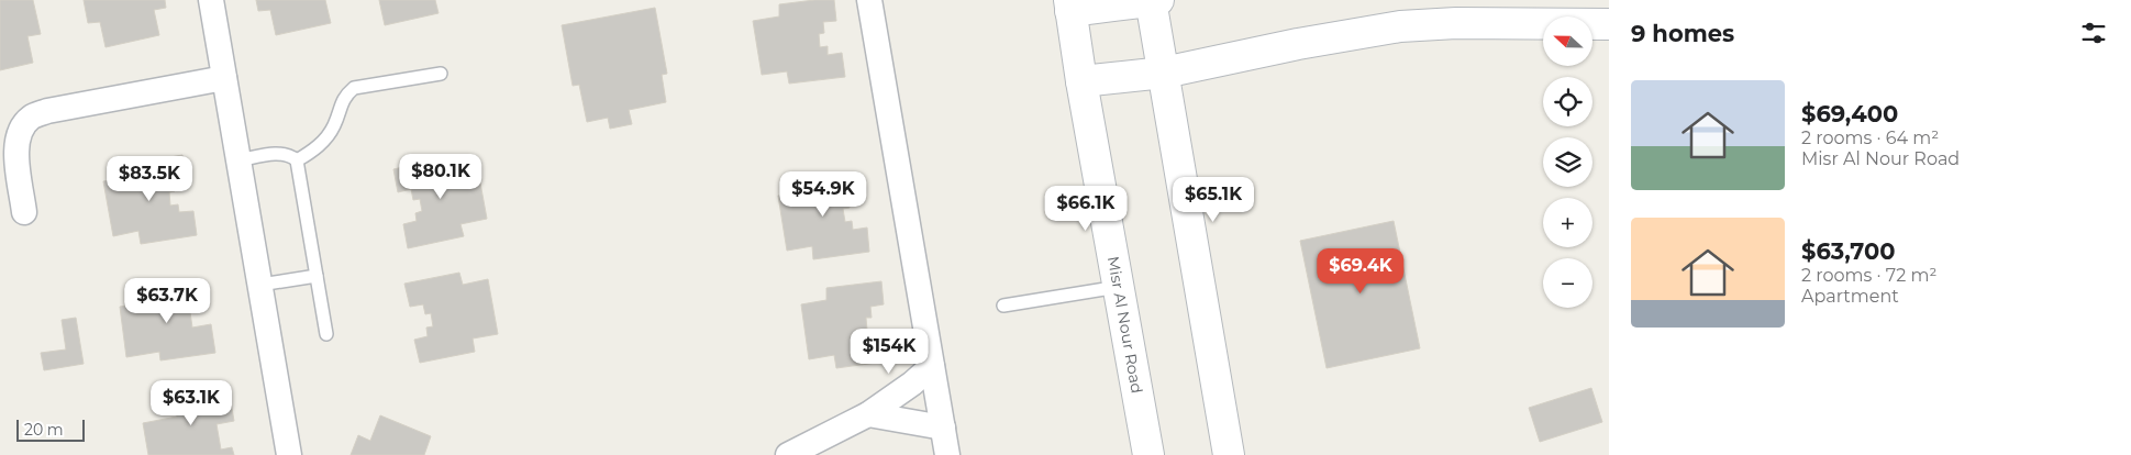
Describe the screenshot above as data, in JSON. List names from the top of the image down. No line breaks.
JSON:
{"streets":{"street":["Misr Al Nour Road"]},"scale_bar":"20 m","north":"left","page":{"heading":"9 homes","map_buttons":["+","−"],"list":[{"name":"$69,400","note":"2 rooms · 64 m² · Misr Al Nour Road"},{"name":"$63,700","note":"2 rooms · 72 m² · Apartment"}],"price":["$80.1K","$83.5K","$54.9K","$65.1K","$66.1K","$69.4K","$63.7K","$154K","$63.1K"],"scale":"20 m"}}
